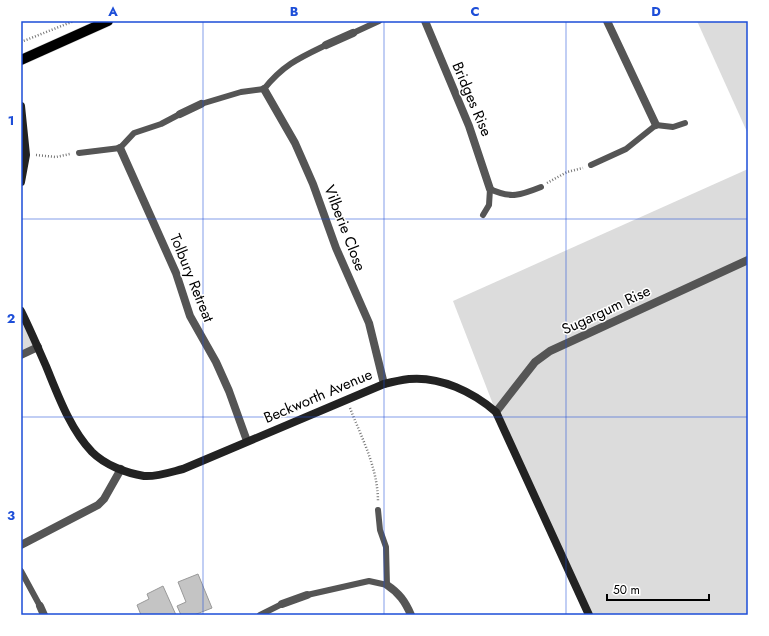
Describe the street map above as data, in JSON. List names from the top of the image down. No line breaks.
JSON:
{"streets":{"street":["Bridges Rise","Vilberie Close","Tolbury Retreat","Sugargum Rise","Beckworth Avenue"]},"crossings":[["Vilberie Close","Beckworth Avenue"],["Tolbury Retreat","Beckworth Avenue"],["Sugargum Rise","Beckworth Avenue"]],"scale_bar":"50 m","grid":{"columns":["A","B","C","D"],"rows":["1","2","3"]}}
